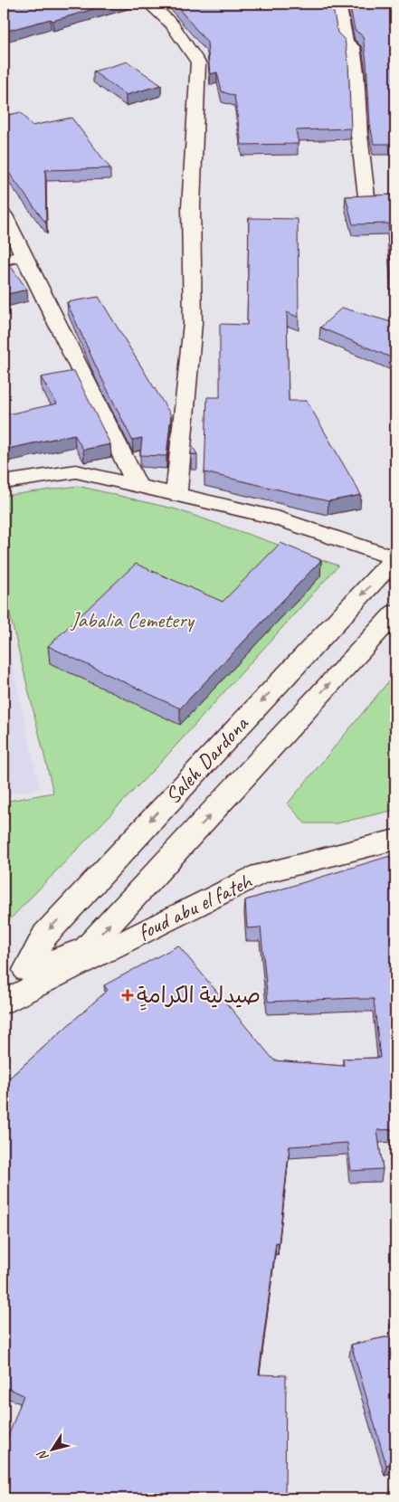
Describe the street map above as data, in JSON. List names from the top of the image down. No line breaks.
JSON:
{"streets":{"street":["Saleh Dardona","foud abu el fateh"]},"crossings":[["Saleh Dardona","foud abu el fateh"]],"parks":["Jabalia Cemetery"],"places":{"health":["ِِصيدلية الكرامة"]},"north":"bottom left"}
